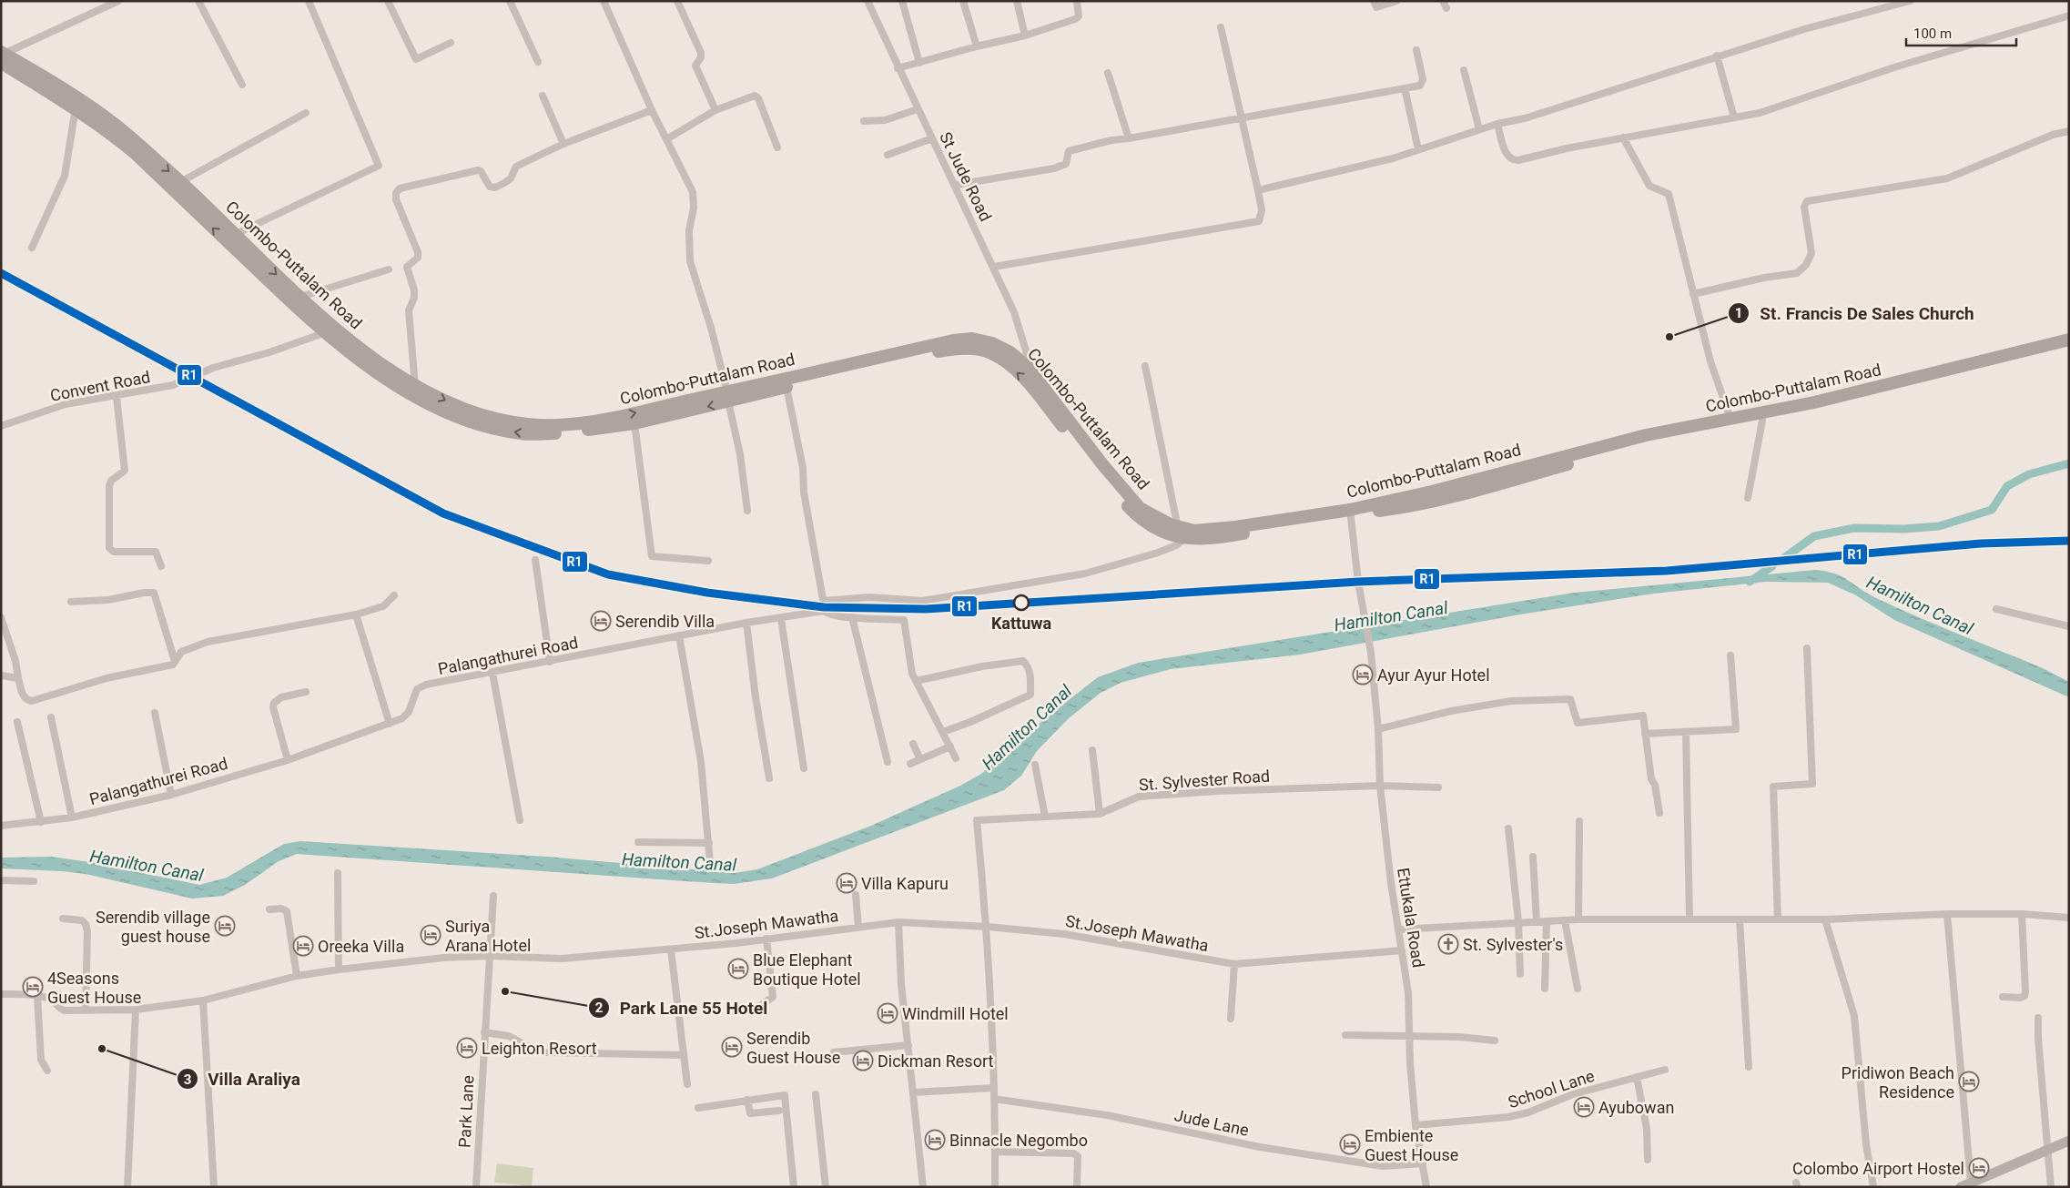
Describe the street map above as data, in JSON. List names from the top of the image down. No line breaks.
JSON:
{"streets":{"highway":["Colombo-Puttalam Road"],"street":["St Jude Road","Convent Road","Palangathurei Road","St. Sylvester Road","Ettukala Road","St.Joseph Mawatha","School Lane","Park Lane","Jude Lane"]},"crossings":[["St Jude Road","Colombo-Puttalam Road"],["Colombo-Puttalam Road","Convent Road"],["Colombo-Puttalam Road","Ettukala Road"],["St. Sylvester Road","Ettukala Road"],["St. Sylvester Road","St.Joseph Mawatha"],["Ettukala Road","St.Joseph Mawatha"],["Ettukala Road","School Lane"],["Ettukala Road","Jude Lane"],["St.Joseph Mawatha","Park Lane"]],"water":["Hamilton Canal"],"places":{"other":["St. Francis De Sales Church","Kattuwa","Park Lane 55 Hotel","Villa Araliya"],"hotel":["Serendib Villa","Ayur Ayur Hotel","Villa Kapuru","Serendib village guest house","Suriya Arana Hotel","Oreeka Villa","Blue Elephant Boutique Hotel","4Seasons Guest House","Windmill Hotel","Serendib Guest House","Leighton Resort","Dickman Resort","Pridiwon Beach Residence","Ayubowan","Binnacle Negombo","Embiente Guest House","Colombo Airport Hostel"],"church":["St. Sylvester's"]},"lines":["transit line R1"],"scale_bar":"100 m"}
